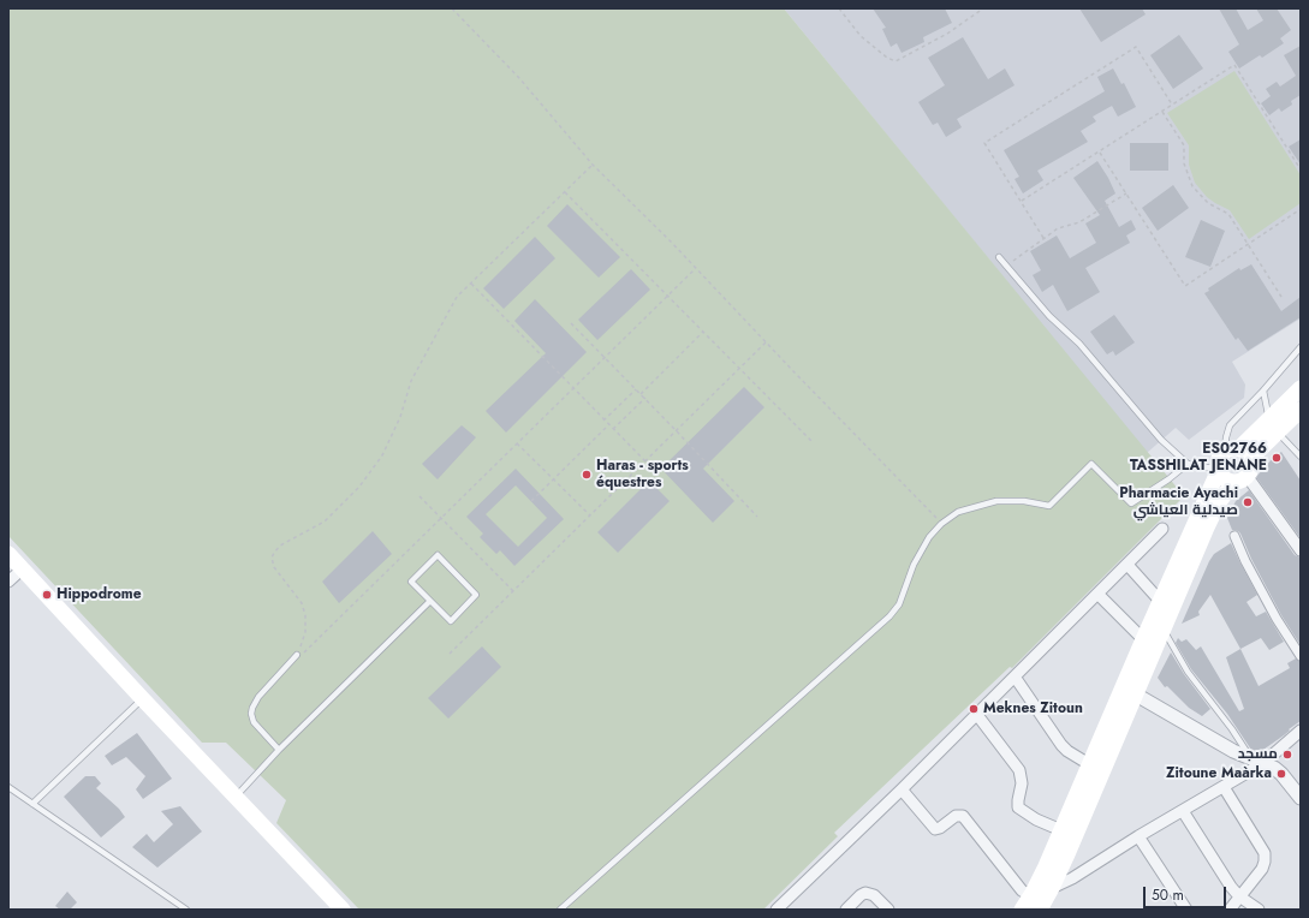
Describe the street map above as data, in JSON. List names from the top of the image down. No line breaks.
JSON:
{"places":["ES02766 TASSHILAT JENANE","Haras - sports équestres","Pharmacie Ayachi صيدلية العياشي","Hippodrome","Meknes Zitoun","مسجد","Zitoune Maàrka"],"scale_bar":"50 m"}
